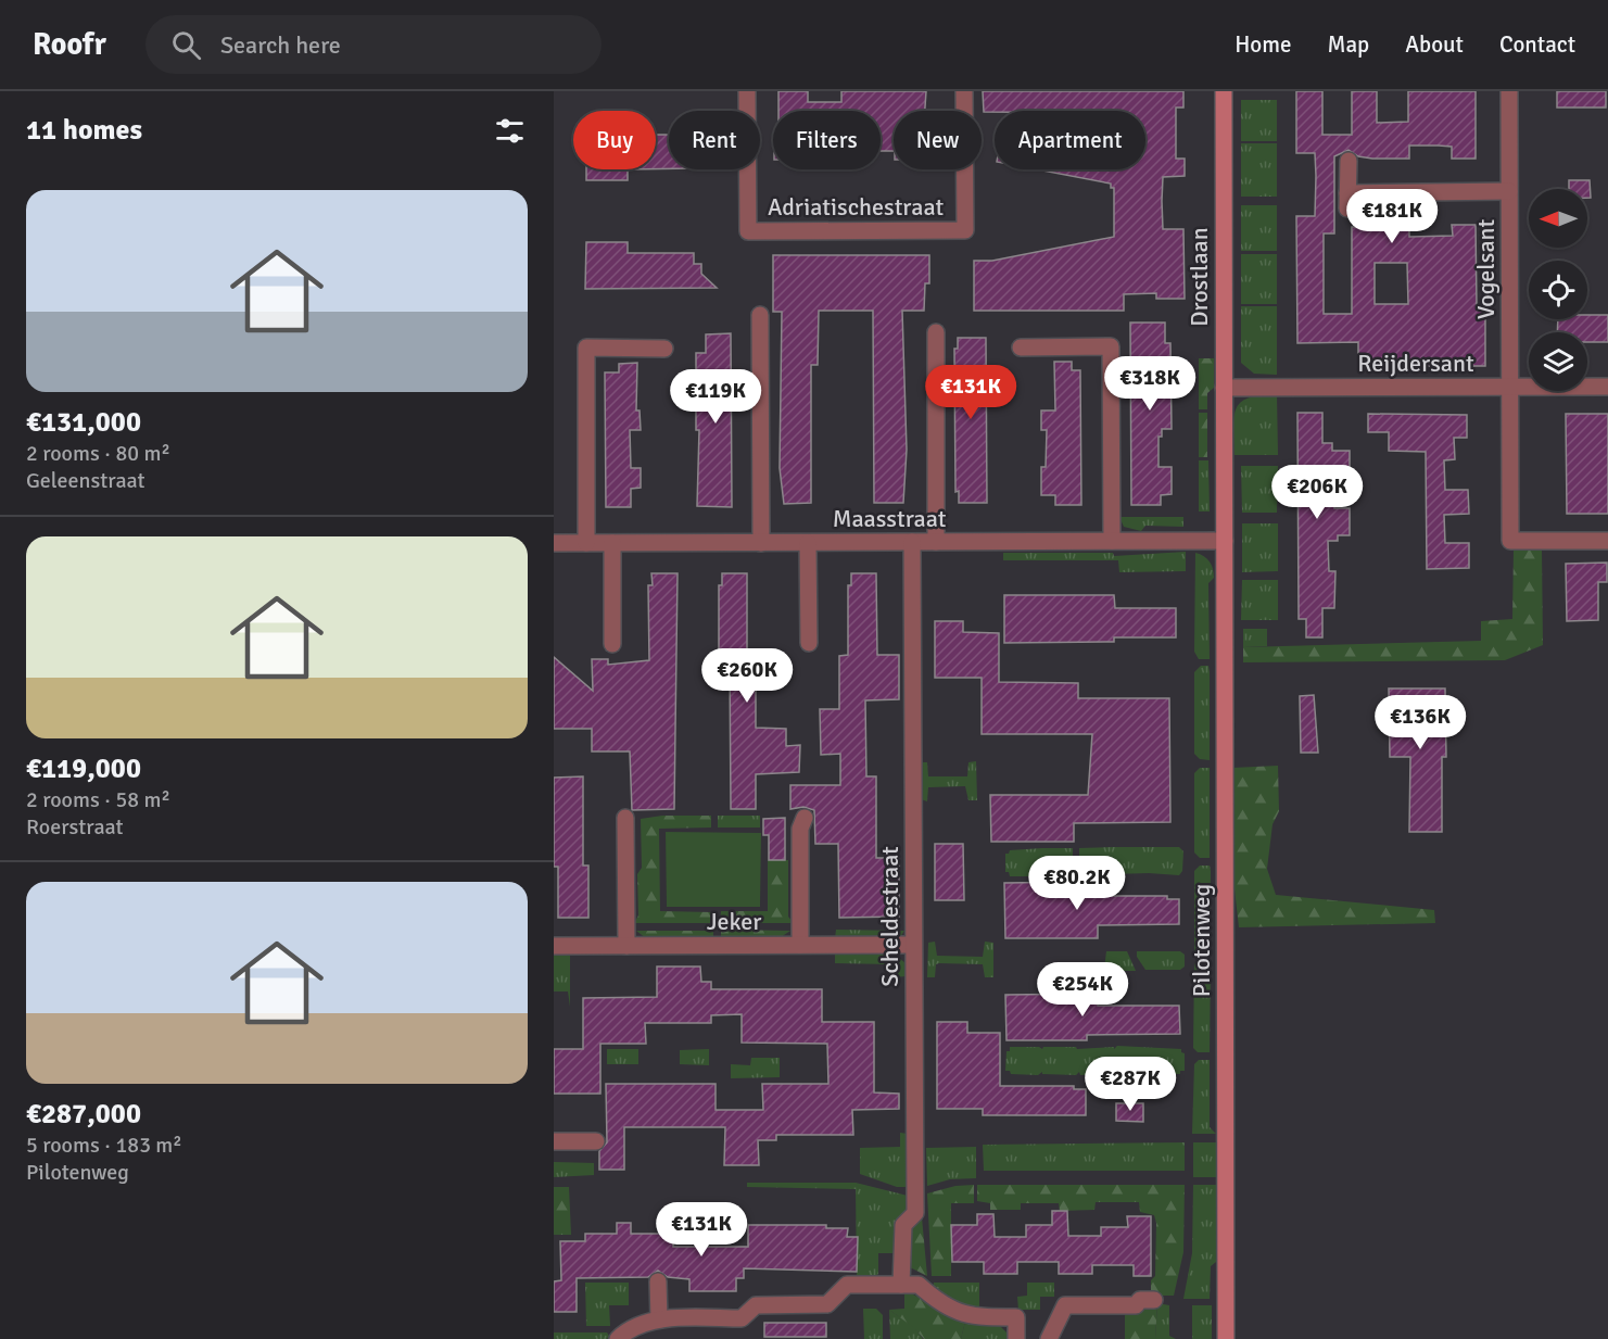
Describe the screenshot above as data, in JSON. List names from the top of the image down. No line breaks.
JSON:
{"streets":{"street":["Adriatischestraat","Vogelsant","Drostlaan","Reijdersant","Maasstraat","Scheldestraat","Jeker","Pilotenweg"]},"crossings":[["Vogelsant","Reijdersant"],["Drostlaan","Reijdersant"],["Drostlaan","Maasstraat"],["Drostlaan","Pilotenweg"],["Maasstraat","Scheldestraat"],["Maasstraat","Pilotenweg"],["Scheldestraat","Jeker"]],"north":"left","page":{"header":"Roofr","search":"Search here","nav":["Home","Map","About","Contact"],"heading":"11 homes","chip":["Buy","Rent","Filters","New","Apartment"],"list":[{"name":"€131,000","note":"2 rooms · 80 m² · Geleenstraat"},{"name":"€119,000","note":"2 rooms · 58 m² · Roerstraat"},{"name":"€287,000","note":"5 rooms · 183 m² · Pilotenweg"}],"price":["€181K","€318K","€131K","€119K","€206K","€260K","€136K","€80.2K","€254K","€287K","€131K"]}}
